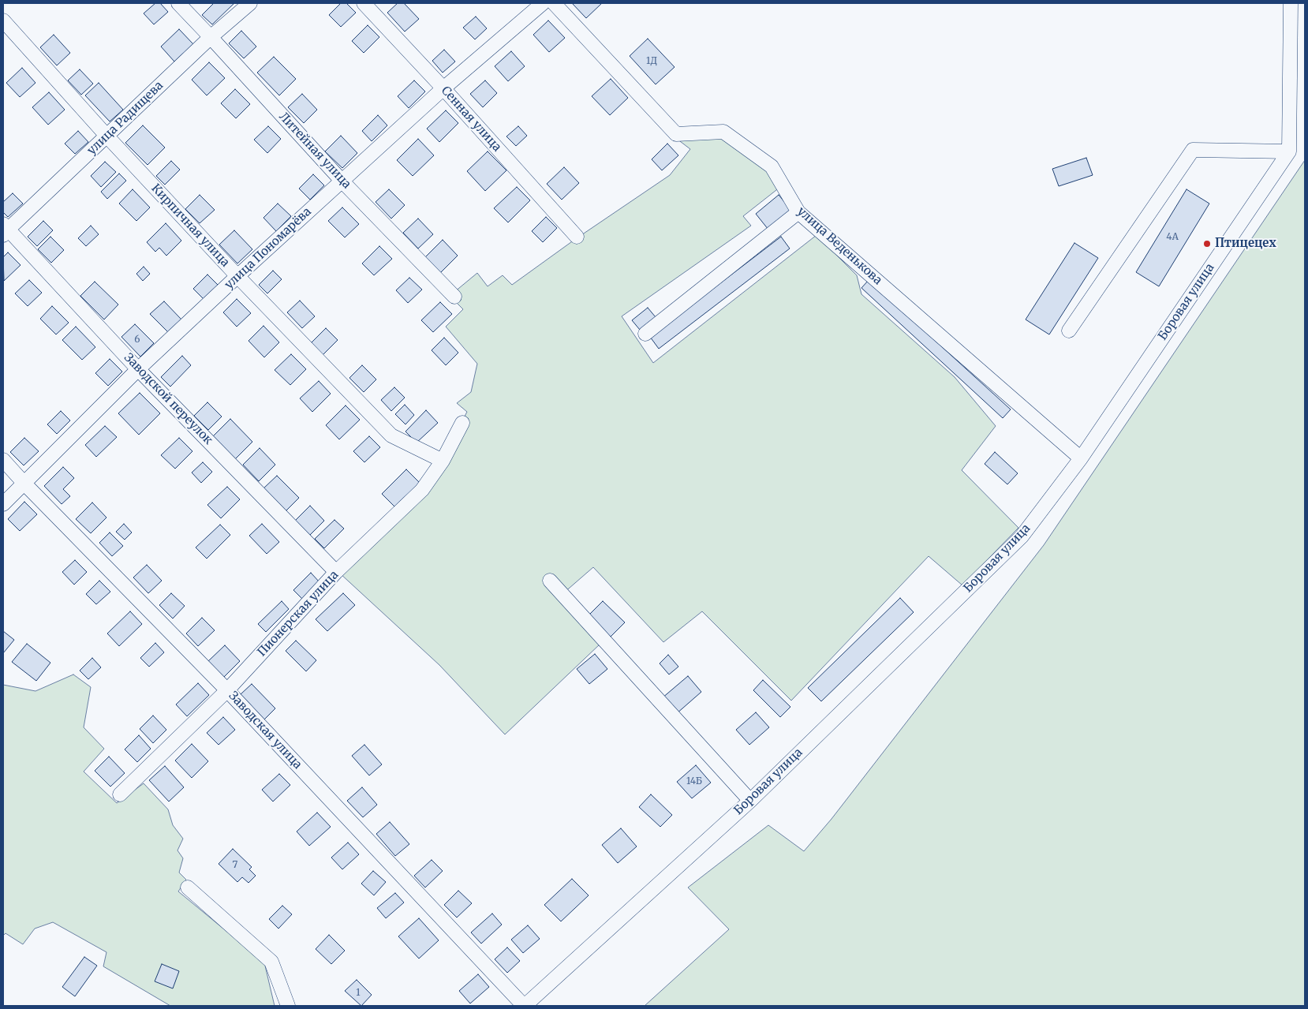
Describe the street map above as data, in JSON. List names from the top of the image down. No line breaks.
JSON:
{"streets":{"street":["улица Радищева","Сенная улица","Литейная улица","Кирпичная улица","улица Веденькова","улица Пономарёва","Боровая улица","Заводской переулок","Пионерская улица","Заводская улица"]},"crossings":[["улица Радищева","Литейная улица"],["улица Радищева","Кирпичная улица"],["улица Радищева","Заводской переулок"],["Сенная улица","улица Пономарёва"],["Литейная улица","улица Пономарёва"],["Кирпичная улица","улица Пономарёва"],["Кирпичная улица","Пионерская улица"],["улица Веденькова","Боровая улица"],["улица Пономарёва","Заводской переулок"],["улица Пономарёва","Заводская улица"],["Боровая улица","Заводская улица"],["Заводской переулок","Пионерская улица"],["Пионерская улица","Заводская улица"]],"places":["Птицецех"],"house_numbers":["1Д","4А","6","14Б","7","1"]}
